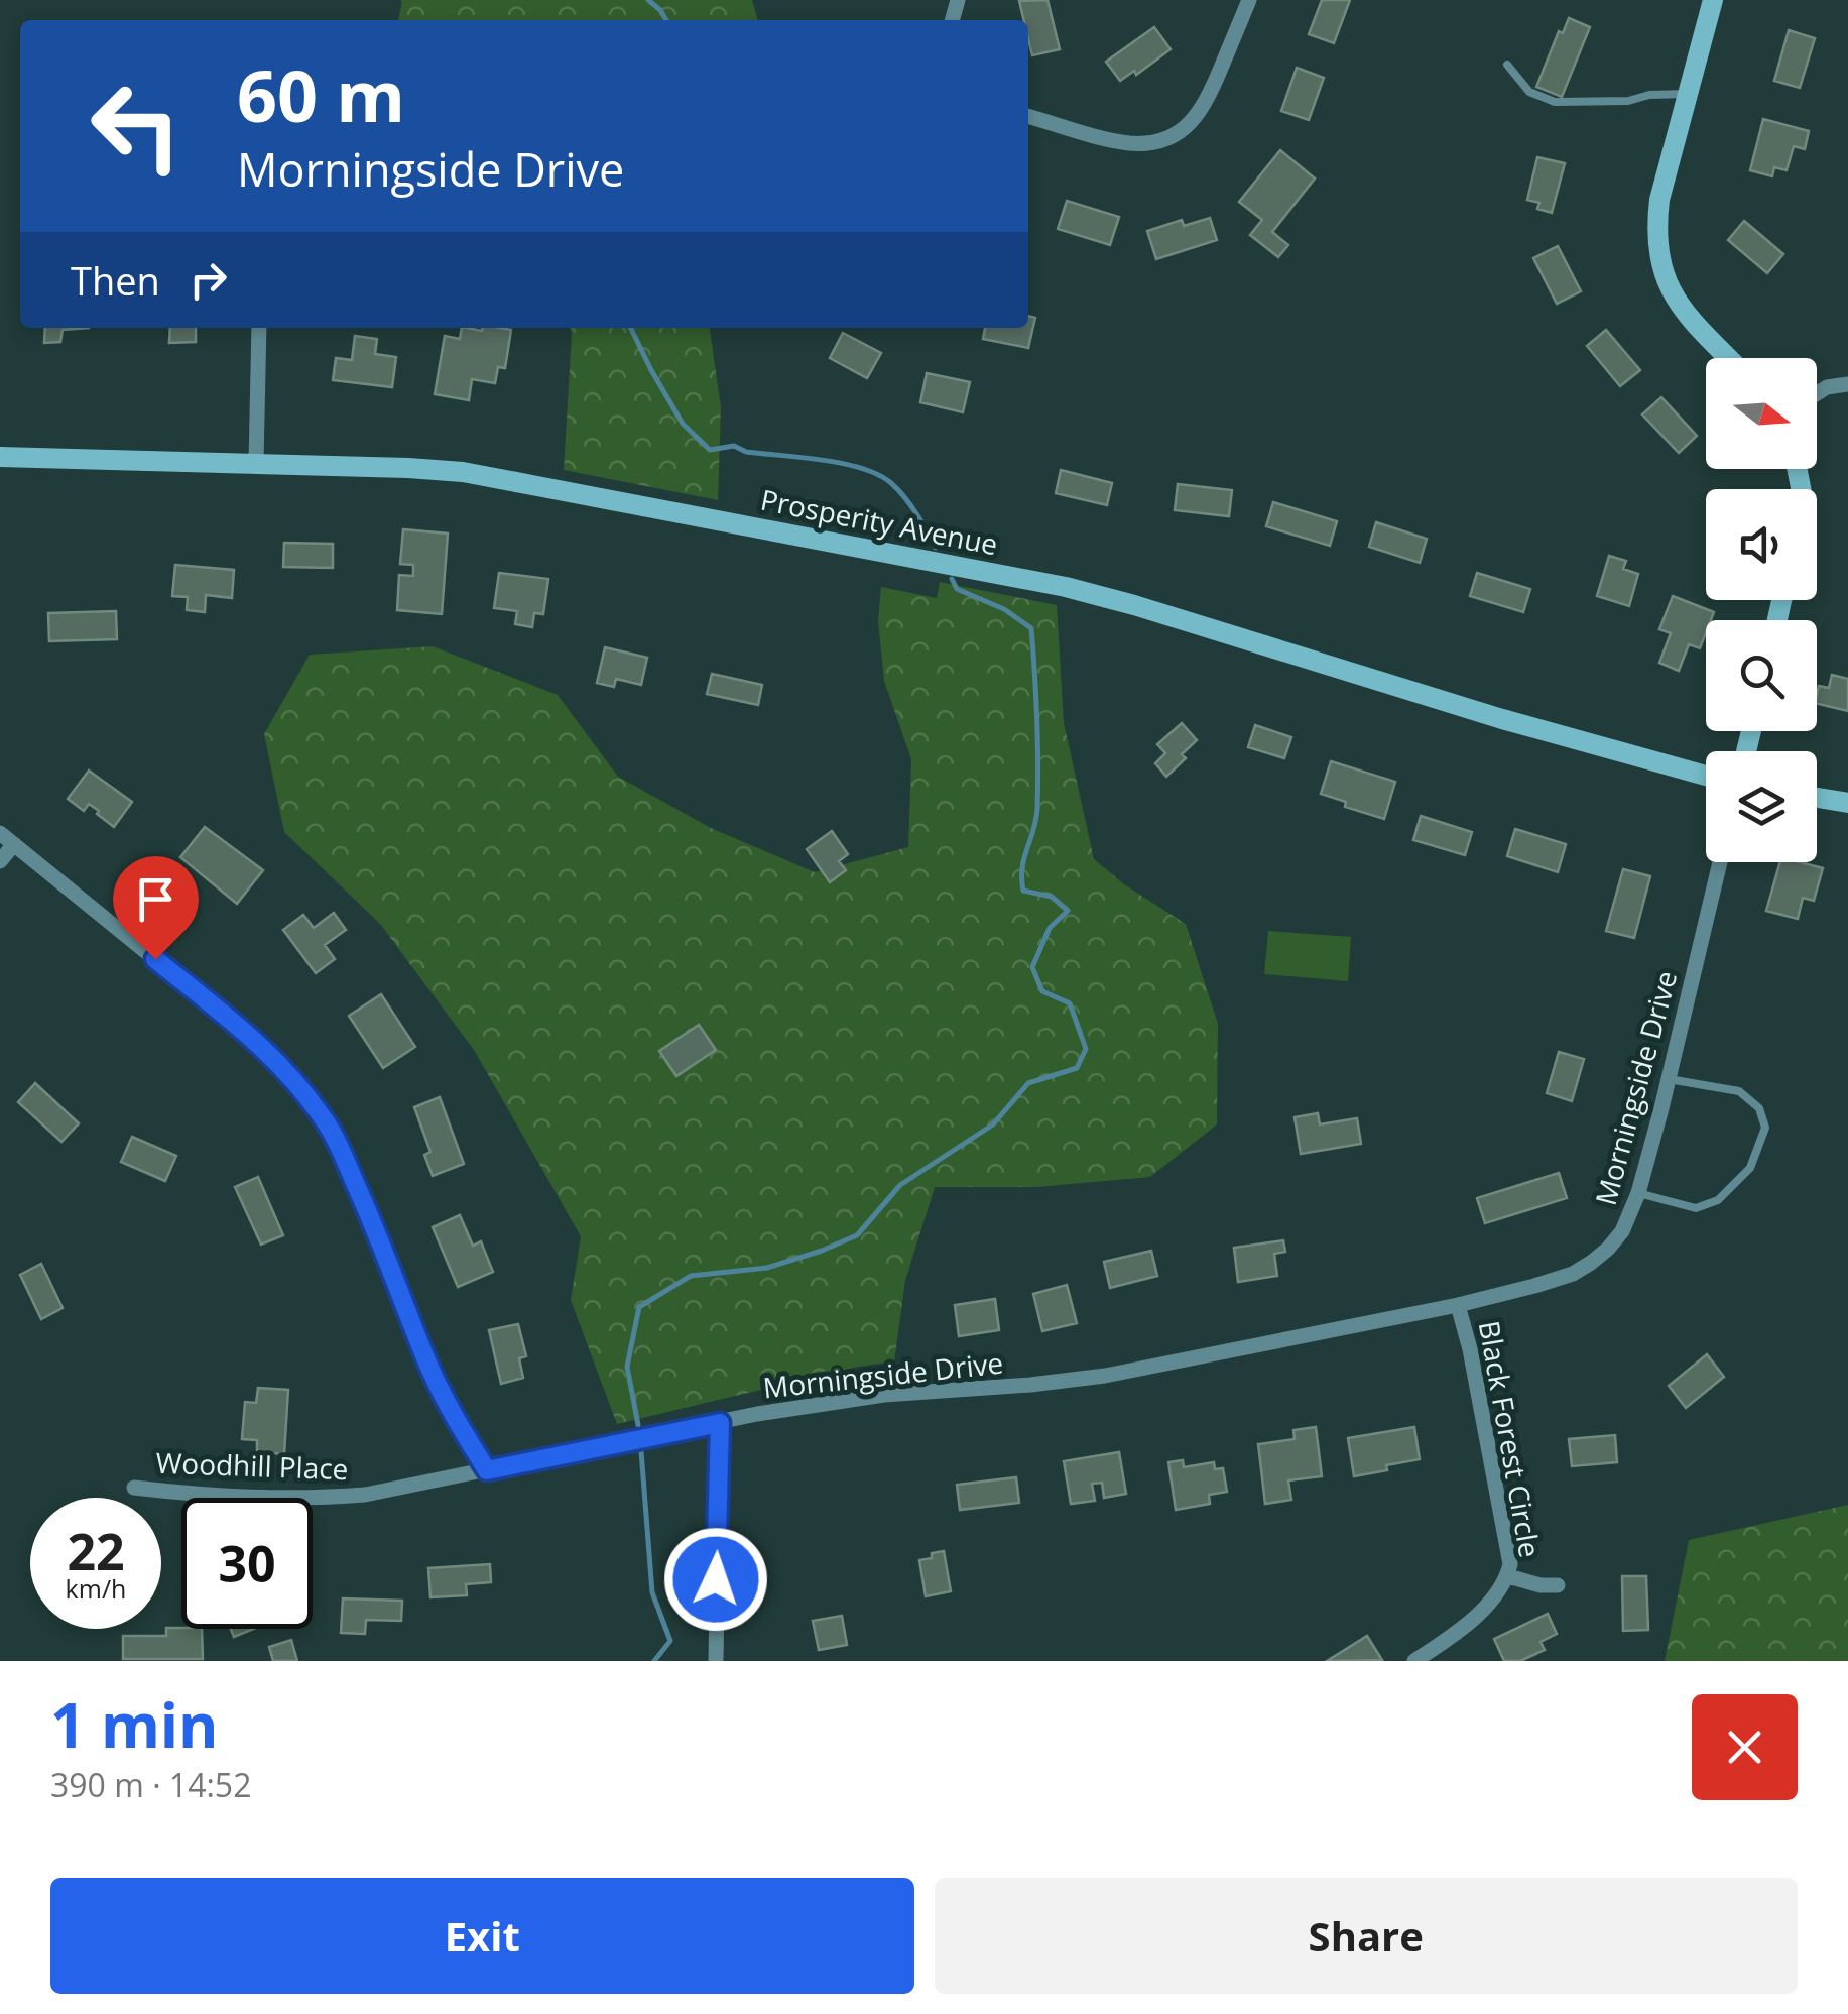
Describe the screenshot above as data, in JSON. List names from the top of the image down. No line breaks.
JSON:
{"streets":{"main road":["Prosperity Avenue"],"street":["Morningside Drive","Black Forest Circle","Woodhill Place"]},"crossings":[["Morningside Drive","Black Forest Circle"],["Morningside Drive","Woodhill Place"]],"north":"right","page":{"turn":["60 m","Morningside Drive"],"then":"Then","speed":"22 km/h","limit":"30","heading":["1 min","390 m · 14:52"],"buttons":["Exit","Share"]}}
